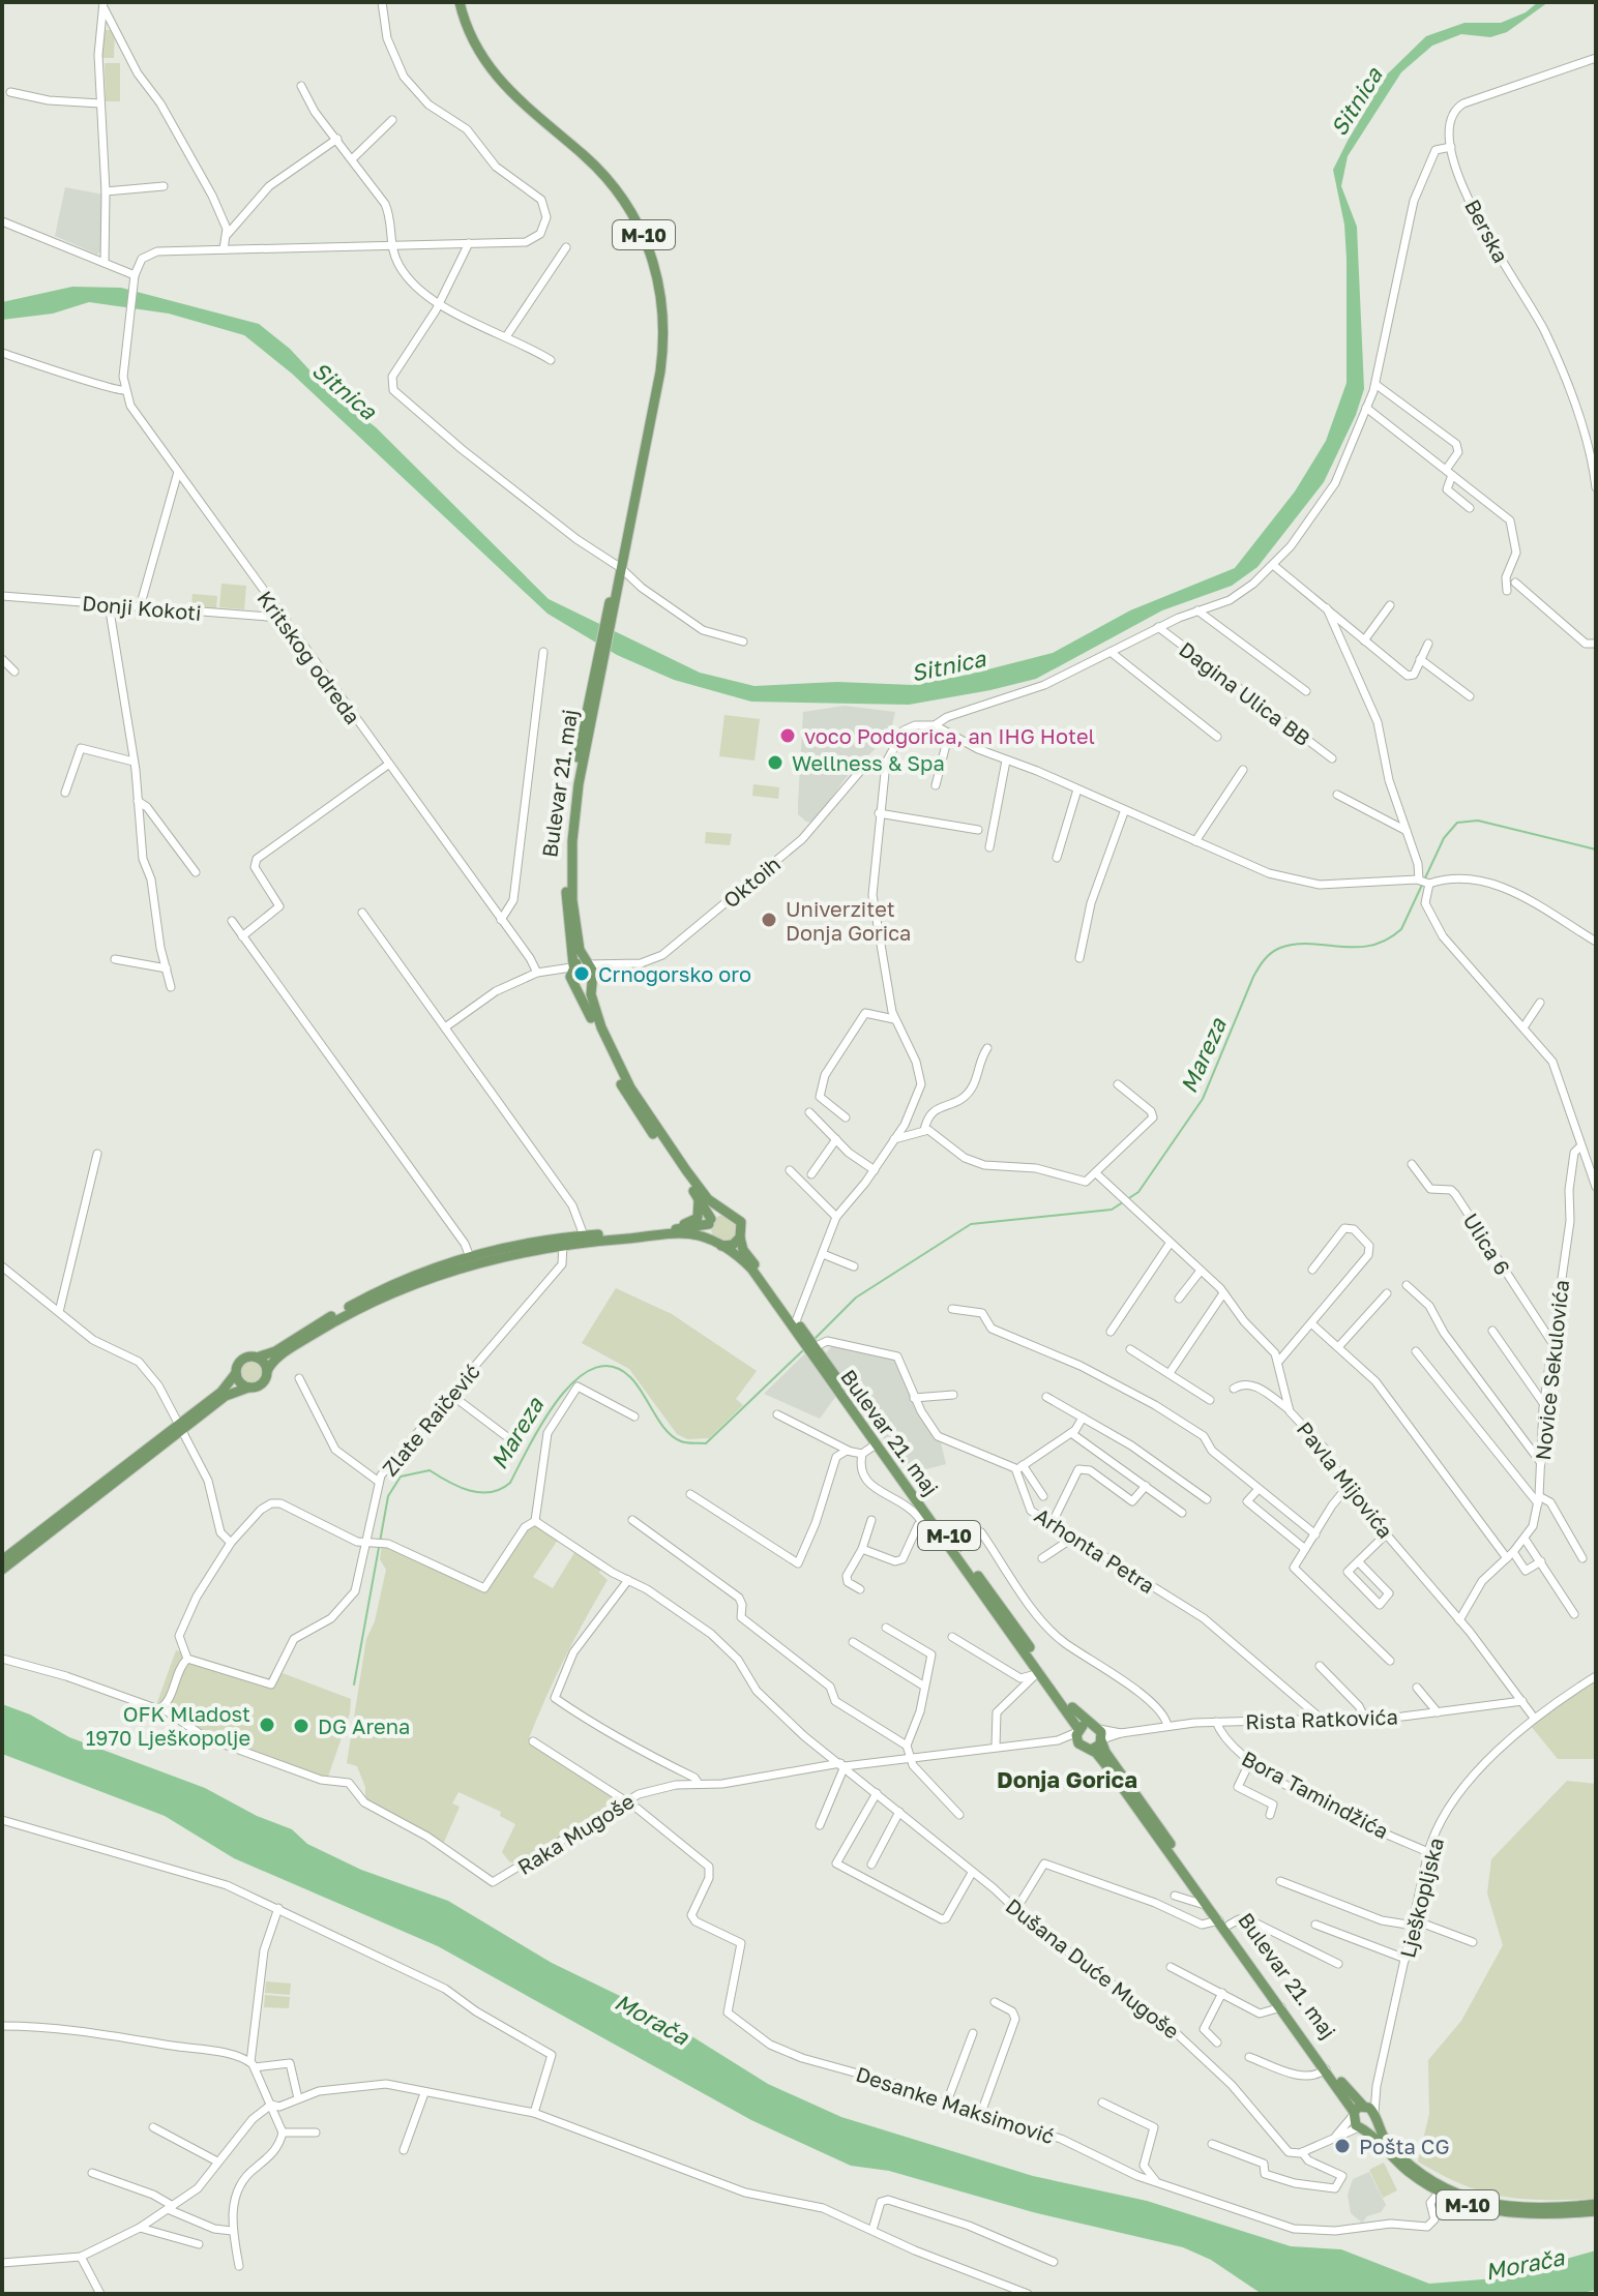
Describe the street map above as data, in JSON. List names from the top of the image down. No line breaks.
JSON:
{"streets":{"main road":["M-10","Bulevar 21. maj"],"street":["Berska","Donji Kokoti","Kritskog odreda","Dagina Ulica BB","Oktoih","Ulica 6","Novice Sekulovića","Zlate Raičević","Pavla Mijovića","Arhonta Petra","Rista Ratkovića","Bora Tamindžića","Raka Mugoše","Lješkopljska","Dušana Duće Mugoše","Desanke Maksimović"]},"crossings":[["M-10","Bulevar 21. maj"],["M-10","Oktoih"],["Donji Kokoti","Kritskog odreda"],["Bulevar 21. maj","Oktoih"],["Bulevar 21. maj","Rista Ratkovića"],["Bulevar 21. maj","Raka Mugoše"],["Bulevar 21. maj","Lješkopljska"],["Bulevar 21. maj","Desanke Maksimović"],["Ulica 6","Novice Sekulovića"],["Novice Sekulovića","Pavla Mijovića"],["Pavla Mijovića","Rista Ratkovića"],["Pavla Mijovića","Lješkopljska"],["Arhonta Petra","Rista Ratkovića"],["Rista Ratkovića","Bora Tamindžića"],["Bora Tamindžića","Lješkopljska"],["Raka Mugoše","Dušana Duće Mugoše"],["Raka Mugoše","Desanke Maksimović"]],"districts":["Donja Gorica"],"water":["Sitnica","Mareza","Morača"],"places":["voco Podgorica, an IHG Hotel","Wellness & Spa","Univerzitet Donja Gorica","Crnogorsko oro","OFK Mladost 1970 Lješkopolje","DG Arena","Pošta CG"]}
